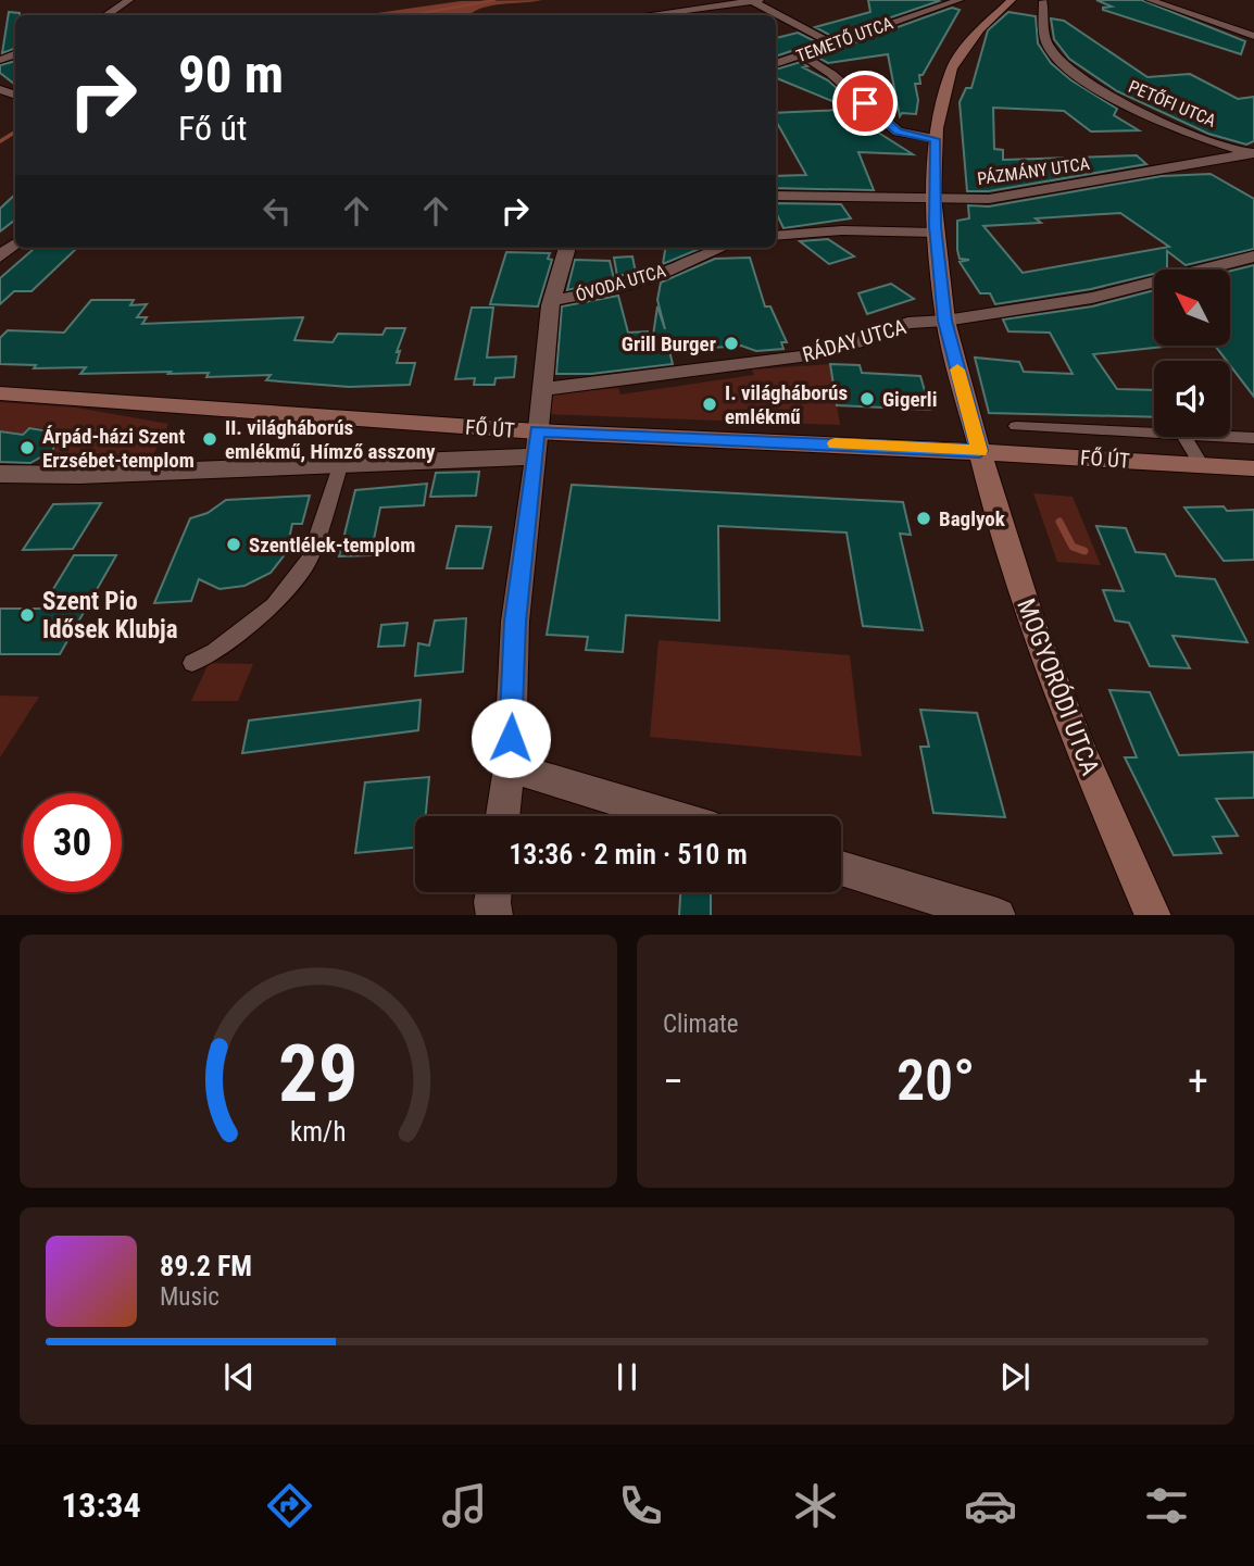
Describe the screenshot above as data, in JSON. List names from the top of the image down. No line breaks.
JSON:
{"streets":{"main road":["FŐ ÚT","MOGYORÓDI UTCA"],"street":["TEMETŐ UTCA","PETŐFI UTCA","PÁZMÁNY UTCA","ÓVODA UTCA","RÁDAY UTCA"]},"crossings":[["PETŐFI UTCA","PÁZMÁNY UTCA"],["PÁZMÁNY UTCA","MOGYORÓDI UTCA"],["RÁDAY UTCA","MOGYORÓDI UTCA"],["FŐ ÚT","MOGYORÓDI UTCA"]],"places":["Grill Burger","Gigerli","I. világháborús emlékmű","II. világháborús emlékmű, Hímző asszony","Árpád-házi Szent Erzsébet-templom","Baglyok","Szentlélek-templom","Szent Pio Idősek Klubja"],"north":"top left","page":{"turn":["90 m","Fő út"],"limit":"30","trip":"13:36 · 2 min · 510 m","tile":"Climate","heat":["−","20°","+"],"song":["89.2 FM","Music"],"tabs":"13:34","gauge":["29","km/h"]}}
